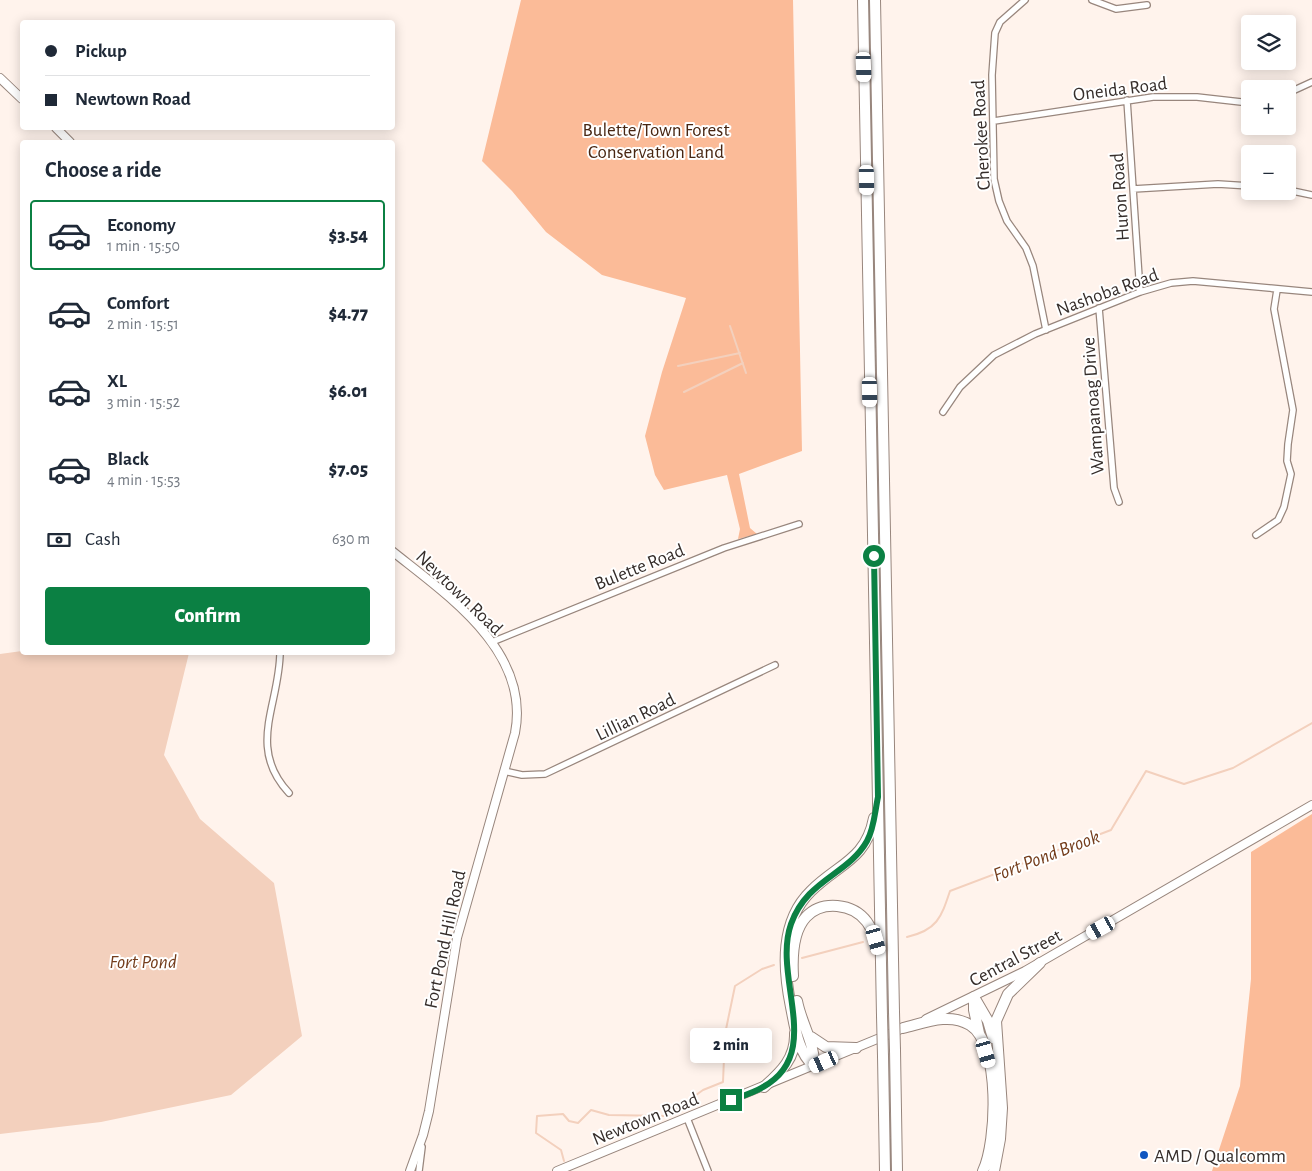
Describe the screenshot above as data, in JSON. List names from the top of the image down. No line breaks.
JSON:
{"streets":{"street":["Oneida Road","Cherokee Road","Huron Road","Nashoba Road","Wampanoag Drive","Bulette Road","Newtown Road","Lillian Road","Fort Pond Hill Road","Central Street"]},"crossings":[["Oneida Road","Cherokee Road"],["Oneida Road","Huron Road"],["Cherokee Road","Nashoba Road"],["Huron Road","Nashoba Road"],["Nashoba Road","Wampanoag Drive"],["Bulette Road","Newtown Road"],["Newtown Road","Fort Pond Hill Road"],["Newtown Road","Central Street"],["Lillian Road","Fort Pond Hill Road"]],"water":["Fort Pond Brook","Fort Pond"],"parks":["Bulette/Town Forest Conservation Land"],"places":["AMD / Qualcomm"],"page":{"map_buttons":["+","−"],"banner":["Pickup","Newtown Road"],"heading":"Choose a ride","list":[{"name":"Economy","note":"1 min · 15:50","value":"$3.54"},{"name":"Comfort","note":"2 min · 15:51","value":"$4.77"},{"name":"XL","note":"3 min · 15:52","value":"$6.01"},{"name":"Black","note":"4 min · 15:53","value":"$7.05"}],"pay":["Cash","630 m"],"buttons":"Confirm","bubble":"2 min"}}
